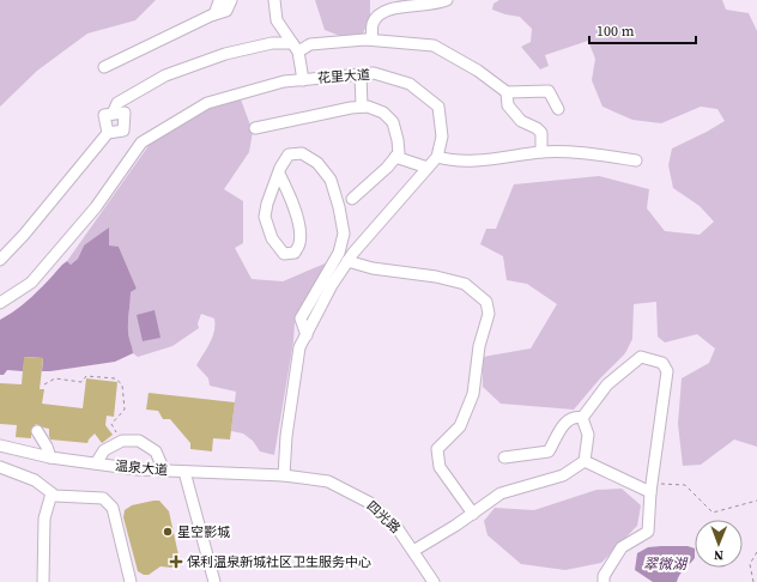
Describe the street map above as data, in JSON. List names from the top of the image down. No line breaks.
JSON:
{"streets":{"street":["花里大道","温泉大道","四光路"]},"crossings":[["花里大道","温泉大道"],["花里大道","四光路"],["温泉大道","四光路"]],"water":["翠微湖"],"places":{"other":["星空影城"],"health":["保利温泉新城社区卫生服务中心"]},"scale_bar":"100 m","north":"bottom"}
